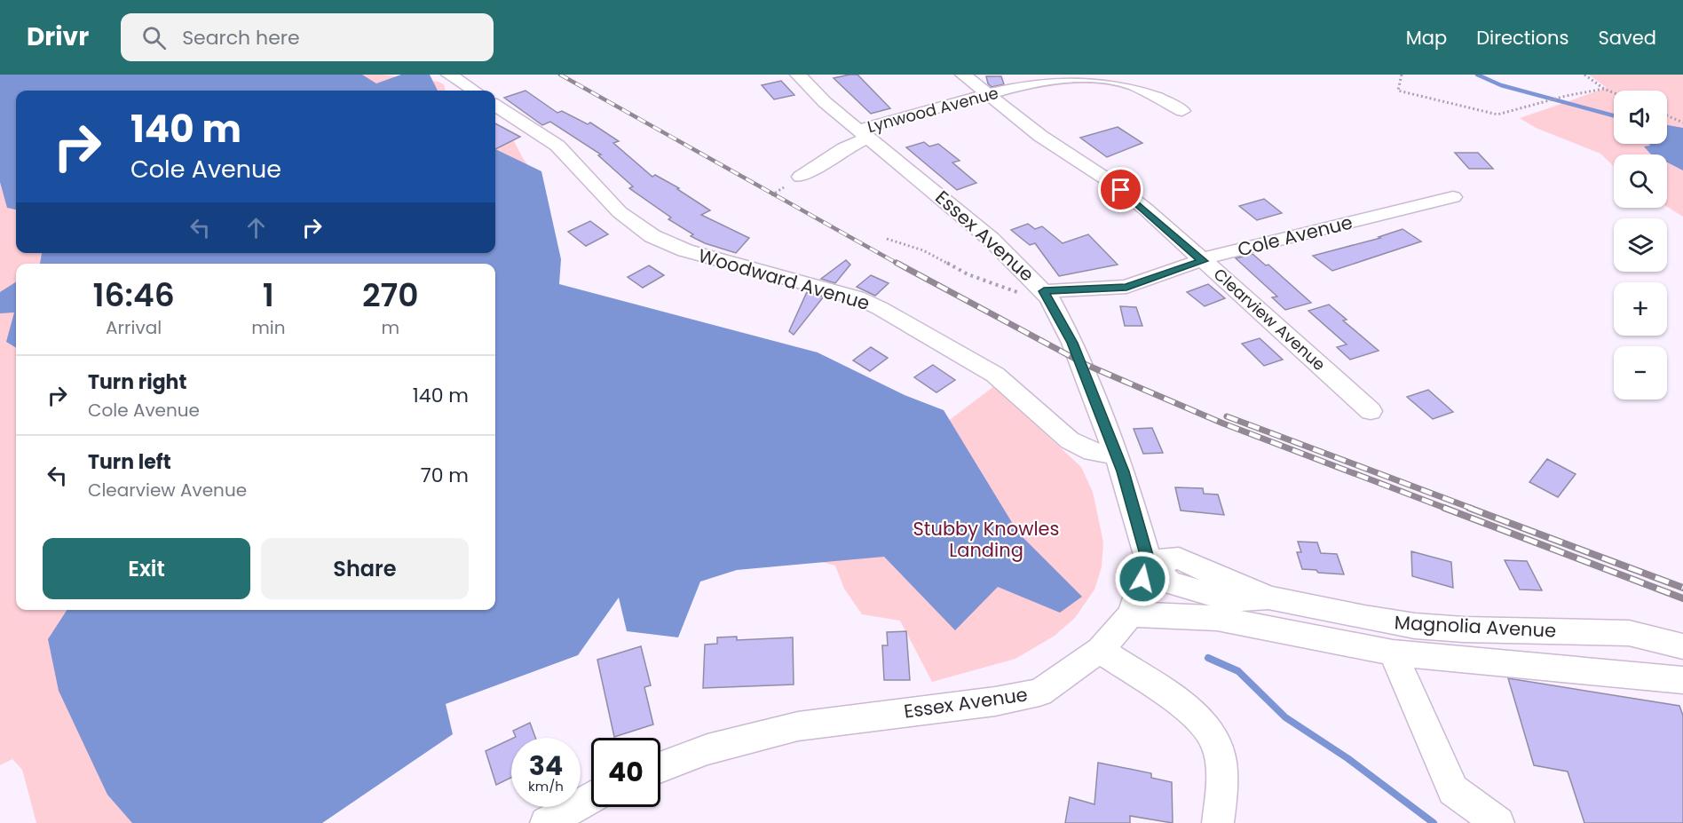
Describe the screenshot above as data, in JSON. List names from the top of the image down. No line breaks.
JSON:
{"streets":{"street":["Lynwood Avenue","Essex Avenue","Cole Avenue","Woodward Avenue","Clearview Avenue","Magnolia Avenue"]},"crossings":[["Lynwood Avenue","Essex Avenue"],["Lynwood Avenue","Clearview Avenue"],["Essex Avenue","Cole Avenue"],["Essex Avenue","Woodward Avenue"],["Essex Avenue","Magnolia Avenue"],["Cole Avenue","Clearview Avenue"]],"parks":["Stubby Knowles Landing"],"page":{"header":"Drivr","search":"Search here","nav":["Map","Directions","Saved"],"map_buttons":["+","−"],"turn":["140 m","Cole Avenue"],"eta":["16:46","Arrival","1","min","270","m"],"list":[{"name":"Turn right","note":"Cole Avenue","value":"140 m"},{"name":"Turn left","note":"Clearview Avenue","value":"70 m"}],"buttons":["Exit","Share"],"speed":"34 km/h","limit":"40"}}
